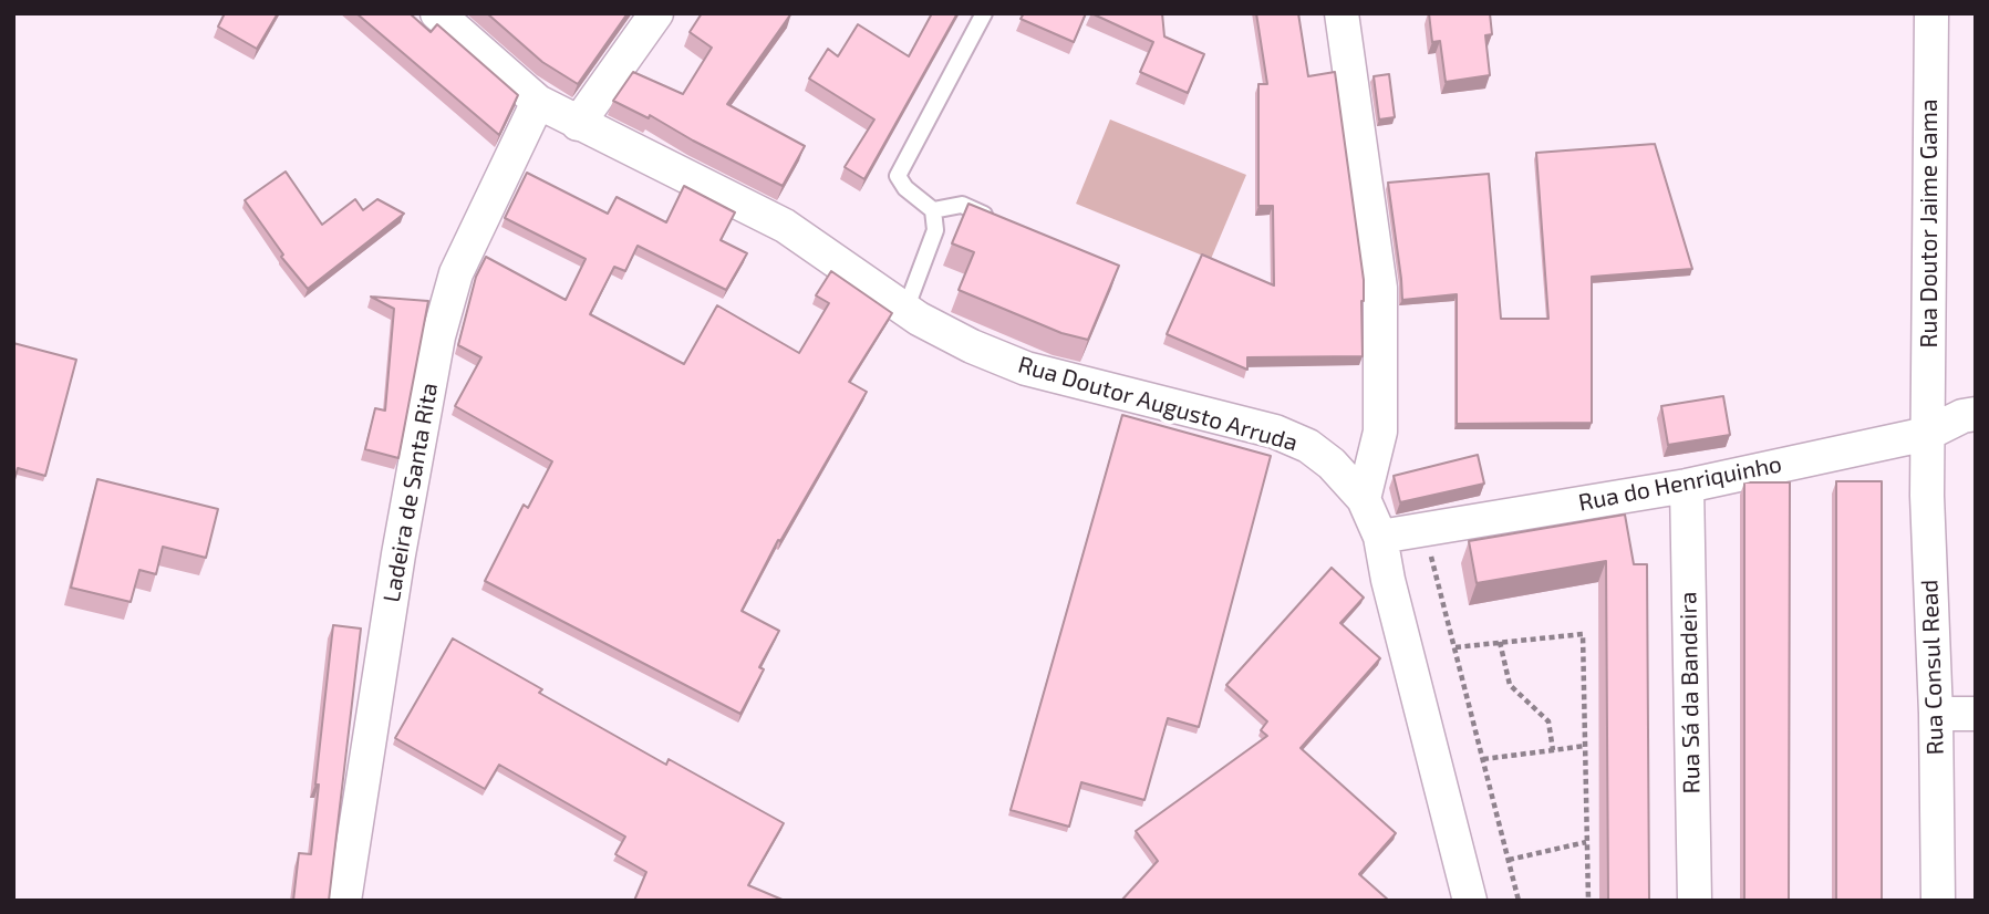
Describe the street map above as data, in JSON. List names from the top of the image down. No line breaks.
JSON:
{"streets":{"street":["Rua Doutor Jaime Gama","Rua Doutor Augusto Arruda","Rua do Henriquinho","Ladeira de Santa Rita","Rua Consul Read","Rua Sá da Bandeira"]},"crossings":[["Rua Doutor Jaime Gama","Rua do Henriquinho"],["Rua Doutor Jaime Gama","Rua Consul Read"],["Rua Doutor Augusto Arruda","Rua do Henriquinho"],["Rua Doutor Augusto Arruda","Ladeira de Santa Rita"],["Rua do Henriquinho","Rua Consul Read"],["Rua do Henriquinho","Rua Sá da Bandeira"]]}
